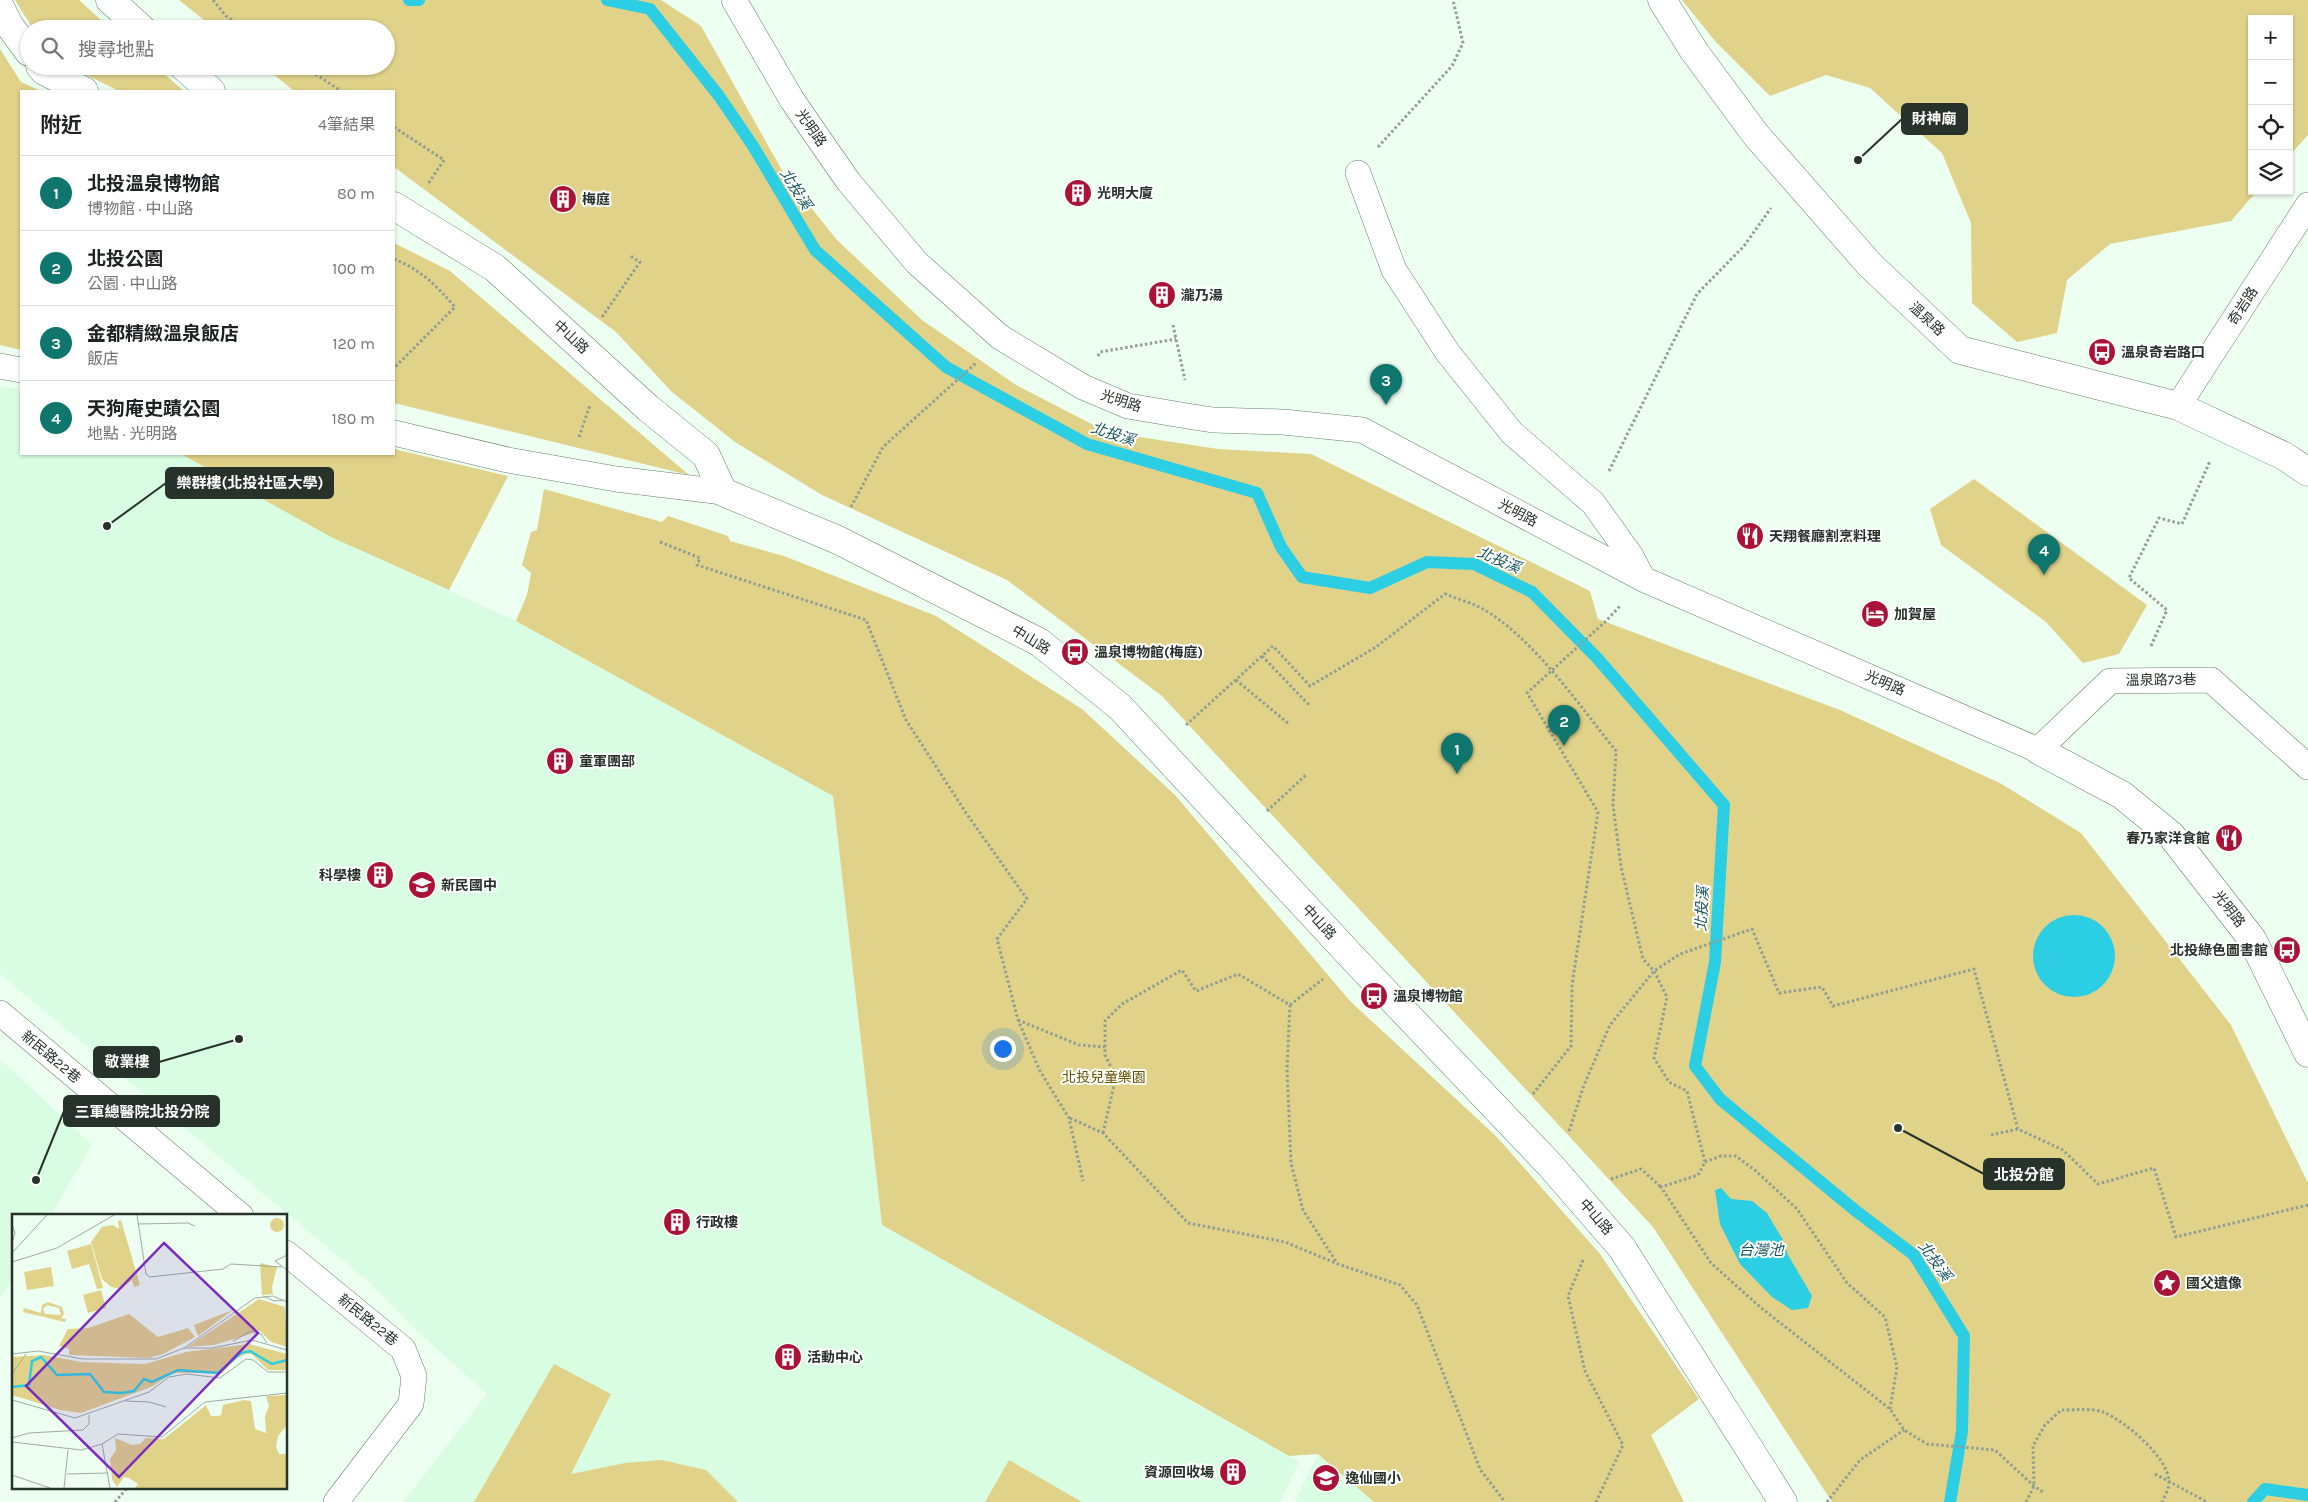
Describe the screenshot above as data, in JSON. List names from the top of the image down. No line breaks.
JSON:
{"streets":{"street":["光明路","溫泉路","中山路"],"lane":["奇岩路","溫泉路73巷","新民路22巷"]},"crossings":[["光明路","溫泉路73巷"],["奇岩路","溫泉路"]],"water":["北投溪","台灣池"],"parks":["北投兒童樂園"],"places":{"other":["財神廟","樂群樓(北投社區大學)","敬業樓","北投分館","三軍總醫院北投分院"],"building":["光明大廈","梅庭","瀧乃湯","童軍團部","科學樓","行政樓","活動中心","資源回收場"],"bus stop":["溫泉奇岩路口","溫泉博物館(梅庭)","北投綠色圖書館","溫泉博物館"],"restaurant":["天翔餐廳割烹料理","春乃家洋食館"],"hotel":["加賀屋"],"school or university":["新民國中","逸仙國小"],"place":["國父遺像"]},"page":{"map_buttons":["+","−"],"search":"搜尋地點","heading":["附近","4筆結果"],"list":[{"mark":"1","name":"北投溫泉博物館","note":"博物館 · 中山路","value":"80 m"},{"mark":"2","name":"北投公園","note":"公園 · 中山路","value":"100 m"},{"mark":"3","name":"金都精緻溫泉飯店","note":"飯店","value":"120 m"},{"mark":"4","name":"天狗庵史蹟公園","note":"地點 · 光明路","value":"180 m"}],"pins":["3","4","2","1"]}}
